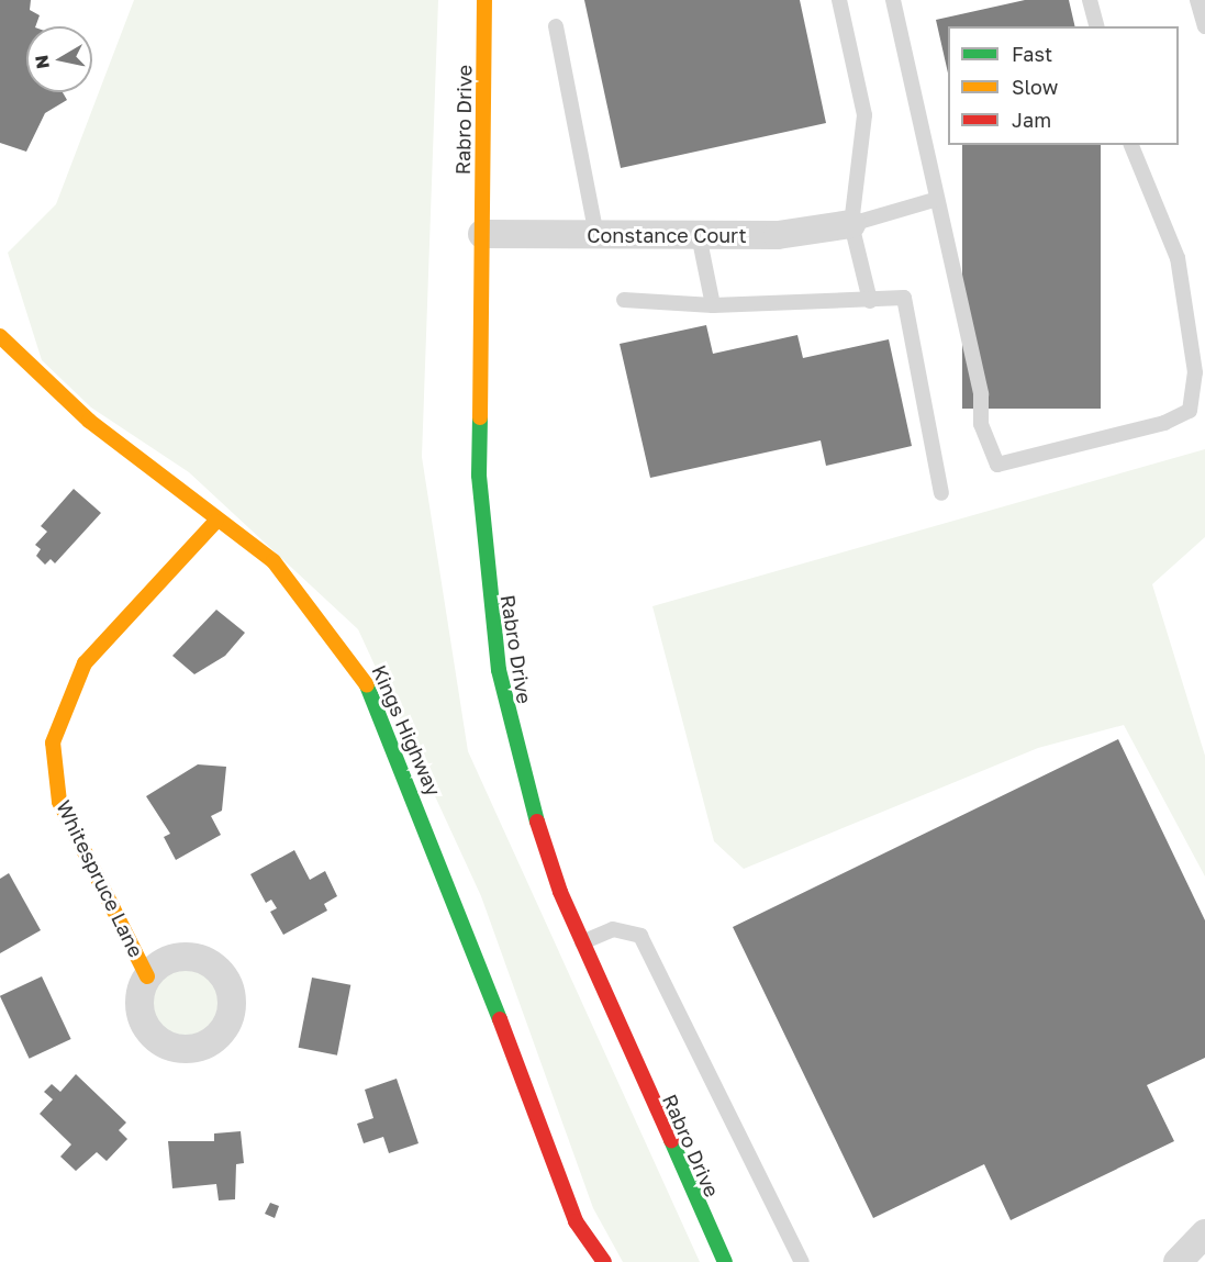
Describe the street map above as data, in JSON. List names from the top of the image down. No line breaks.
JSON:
{"streets":{"street":["Rabro Drive","Constance Court","Kings Highway","Whitespruce Lane"]},"crossings":[["Rabro Drive","Constance Court"],["Kings Highway","Whitespruce Lane"]],"legend":["Fast","Slow","Jam"],"north":"left"}
